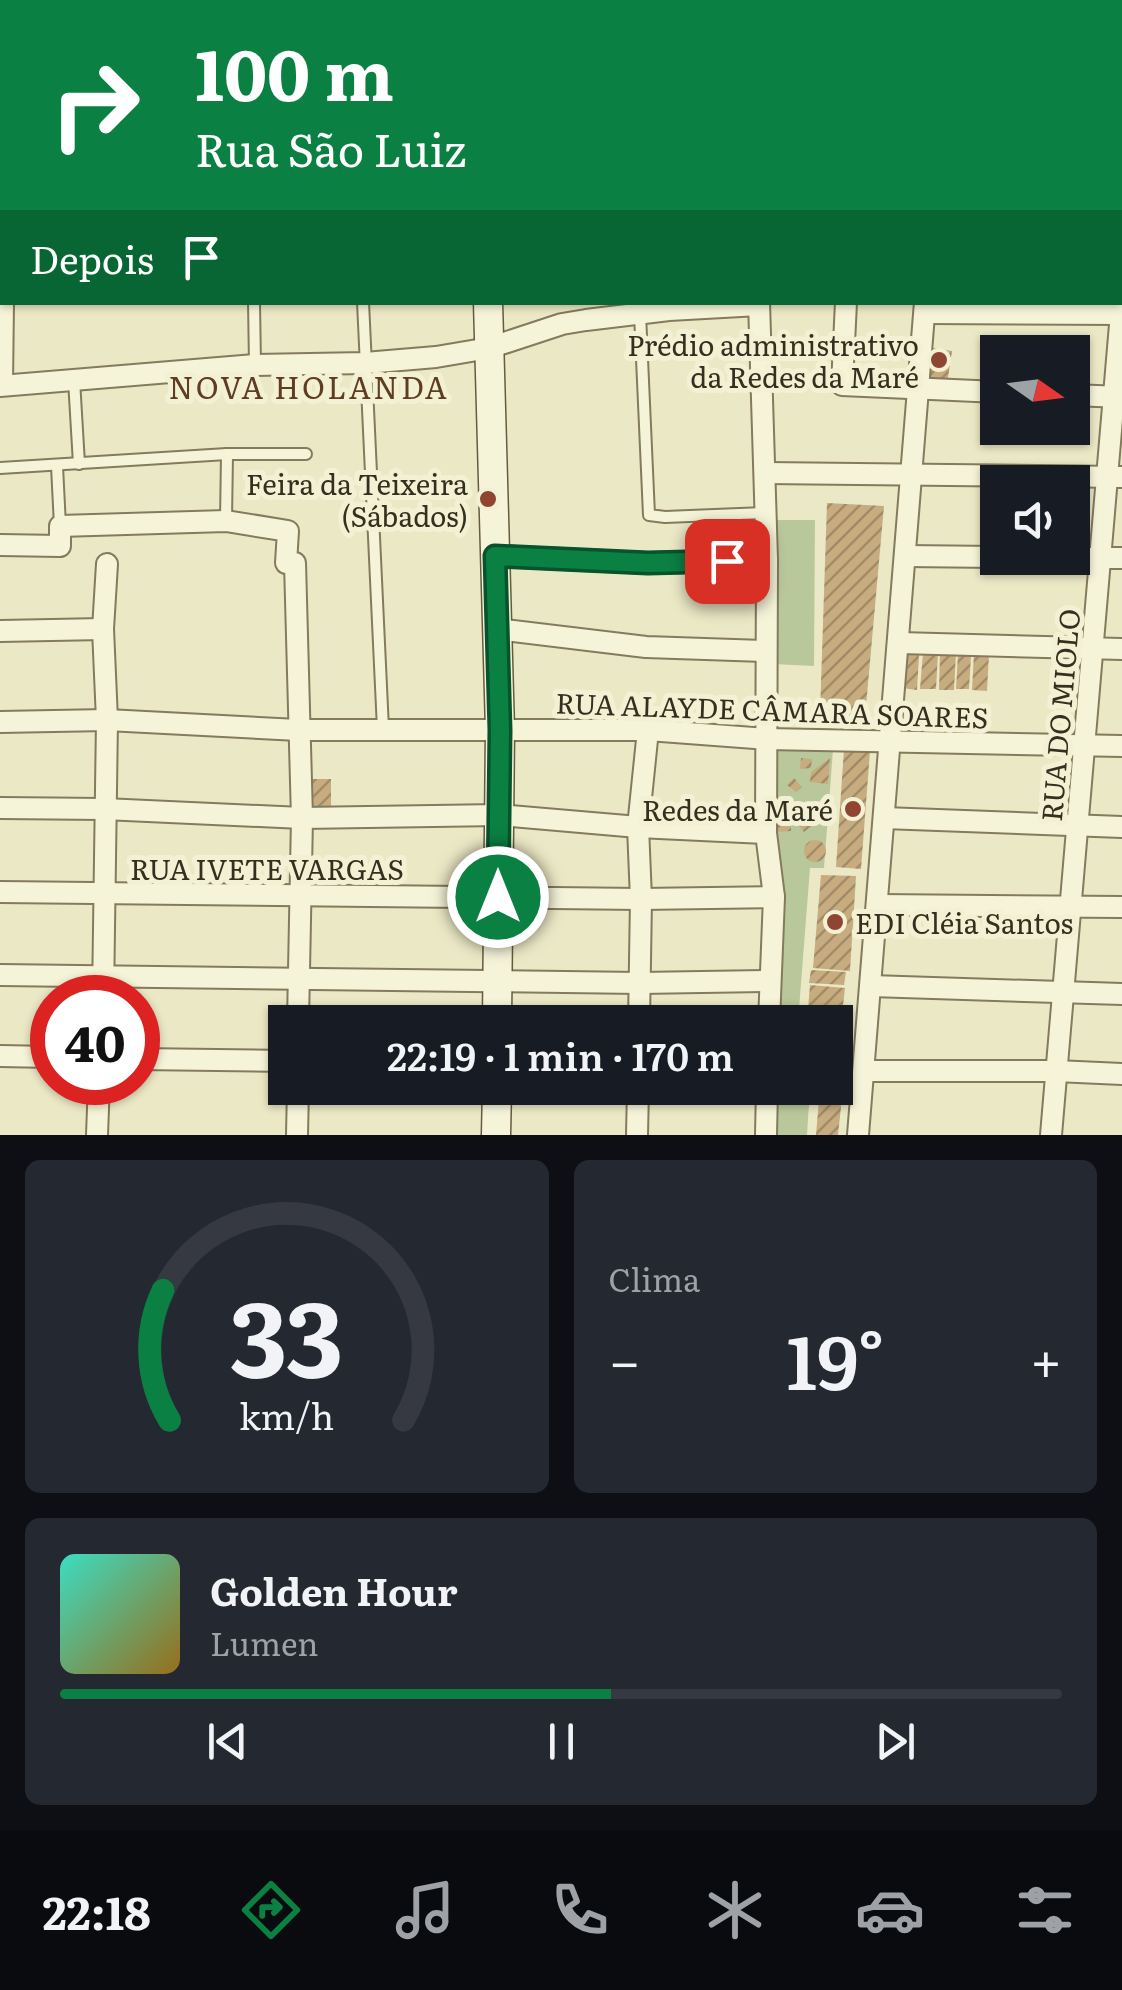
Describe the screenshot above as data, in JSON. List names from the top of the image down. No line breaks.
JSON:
{"streets":{"street":["RUA ALAYDE CÂMARA SOARES","RUA DO MIOLO","RUA IVETE VARGAS"]},"crossings":[["RUA ALAYDE CÂMARA SOARES","RUA DO MIOLO"]],"districts":["NOVA HOLANDA"],"places":["Prédio administrativo da Redes da Maré","Feira da Teixeira (Sábados)","Redes da Maré","EDI Cléia Santos"],"north":"right","page":{"turn":["100 m","Rua São Luiz"],"then":"Depois","limit":"40","trip":"22:19 · 1 min · 170 m","tile":"Clima","heat":["−","19°","+"],"song":["Golden Hour","Lumen"],"tabs":"22:18","gauge":["33","km/h"]}}
